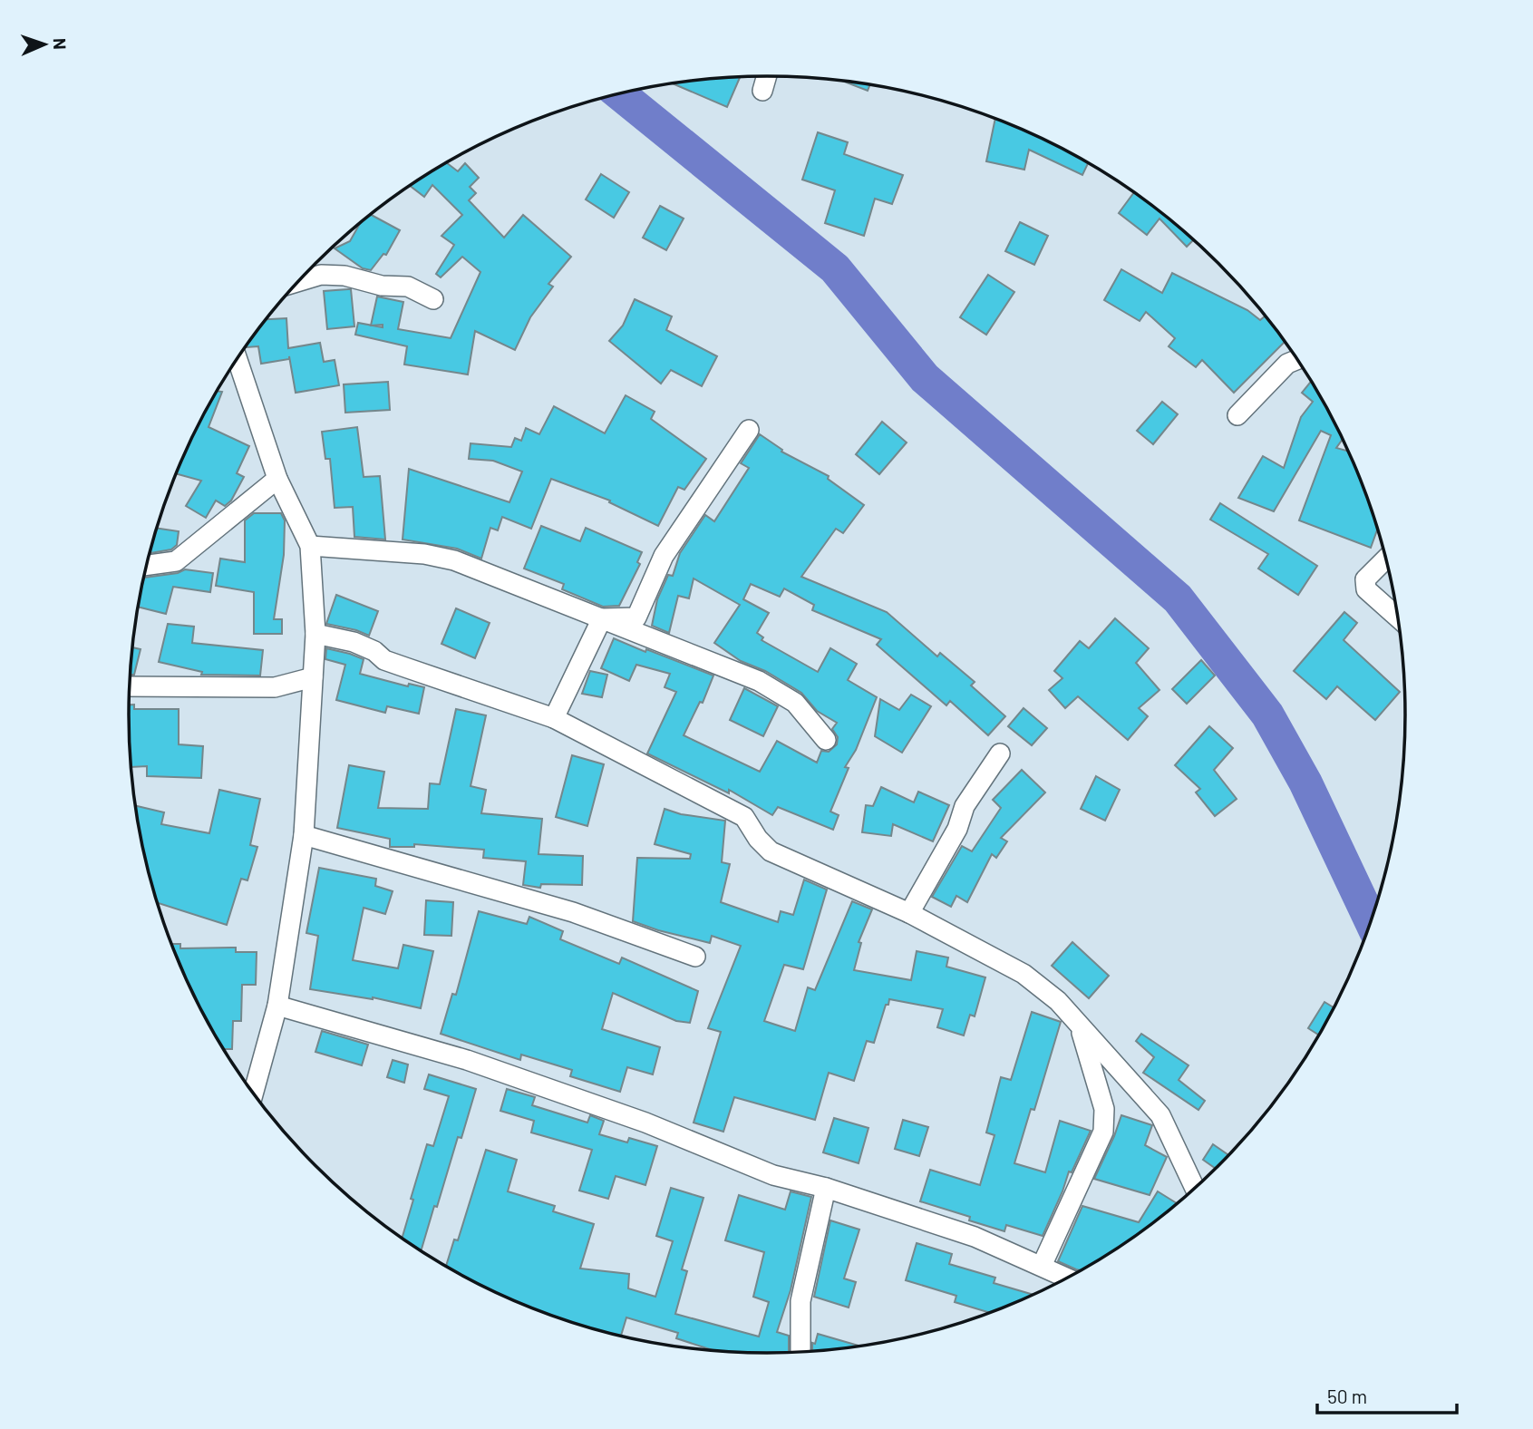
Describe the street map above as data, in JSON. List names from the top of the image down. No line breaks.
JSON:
{"scale_bar":"50 m","north":"right"}
